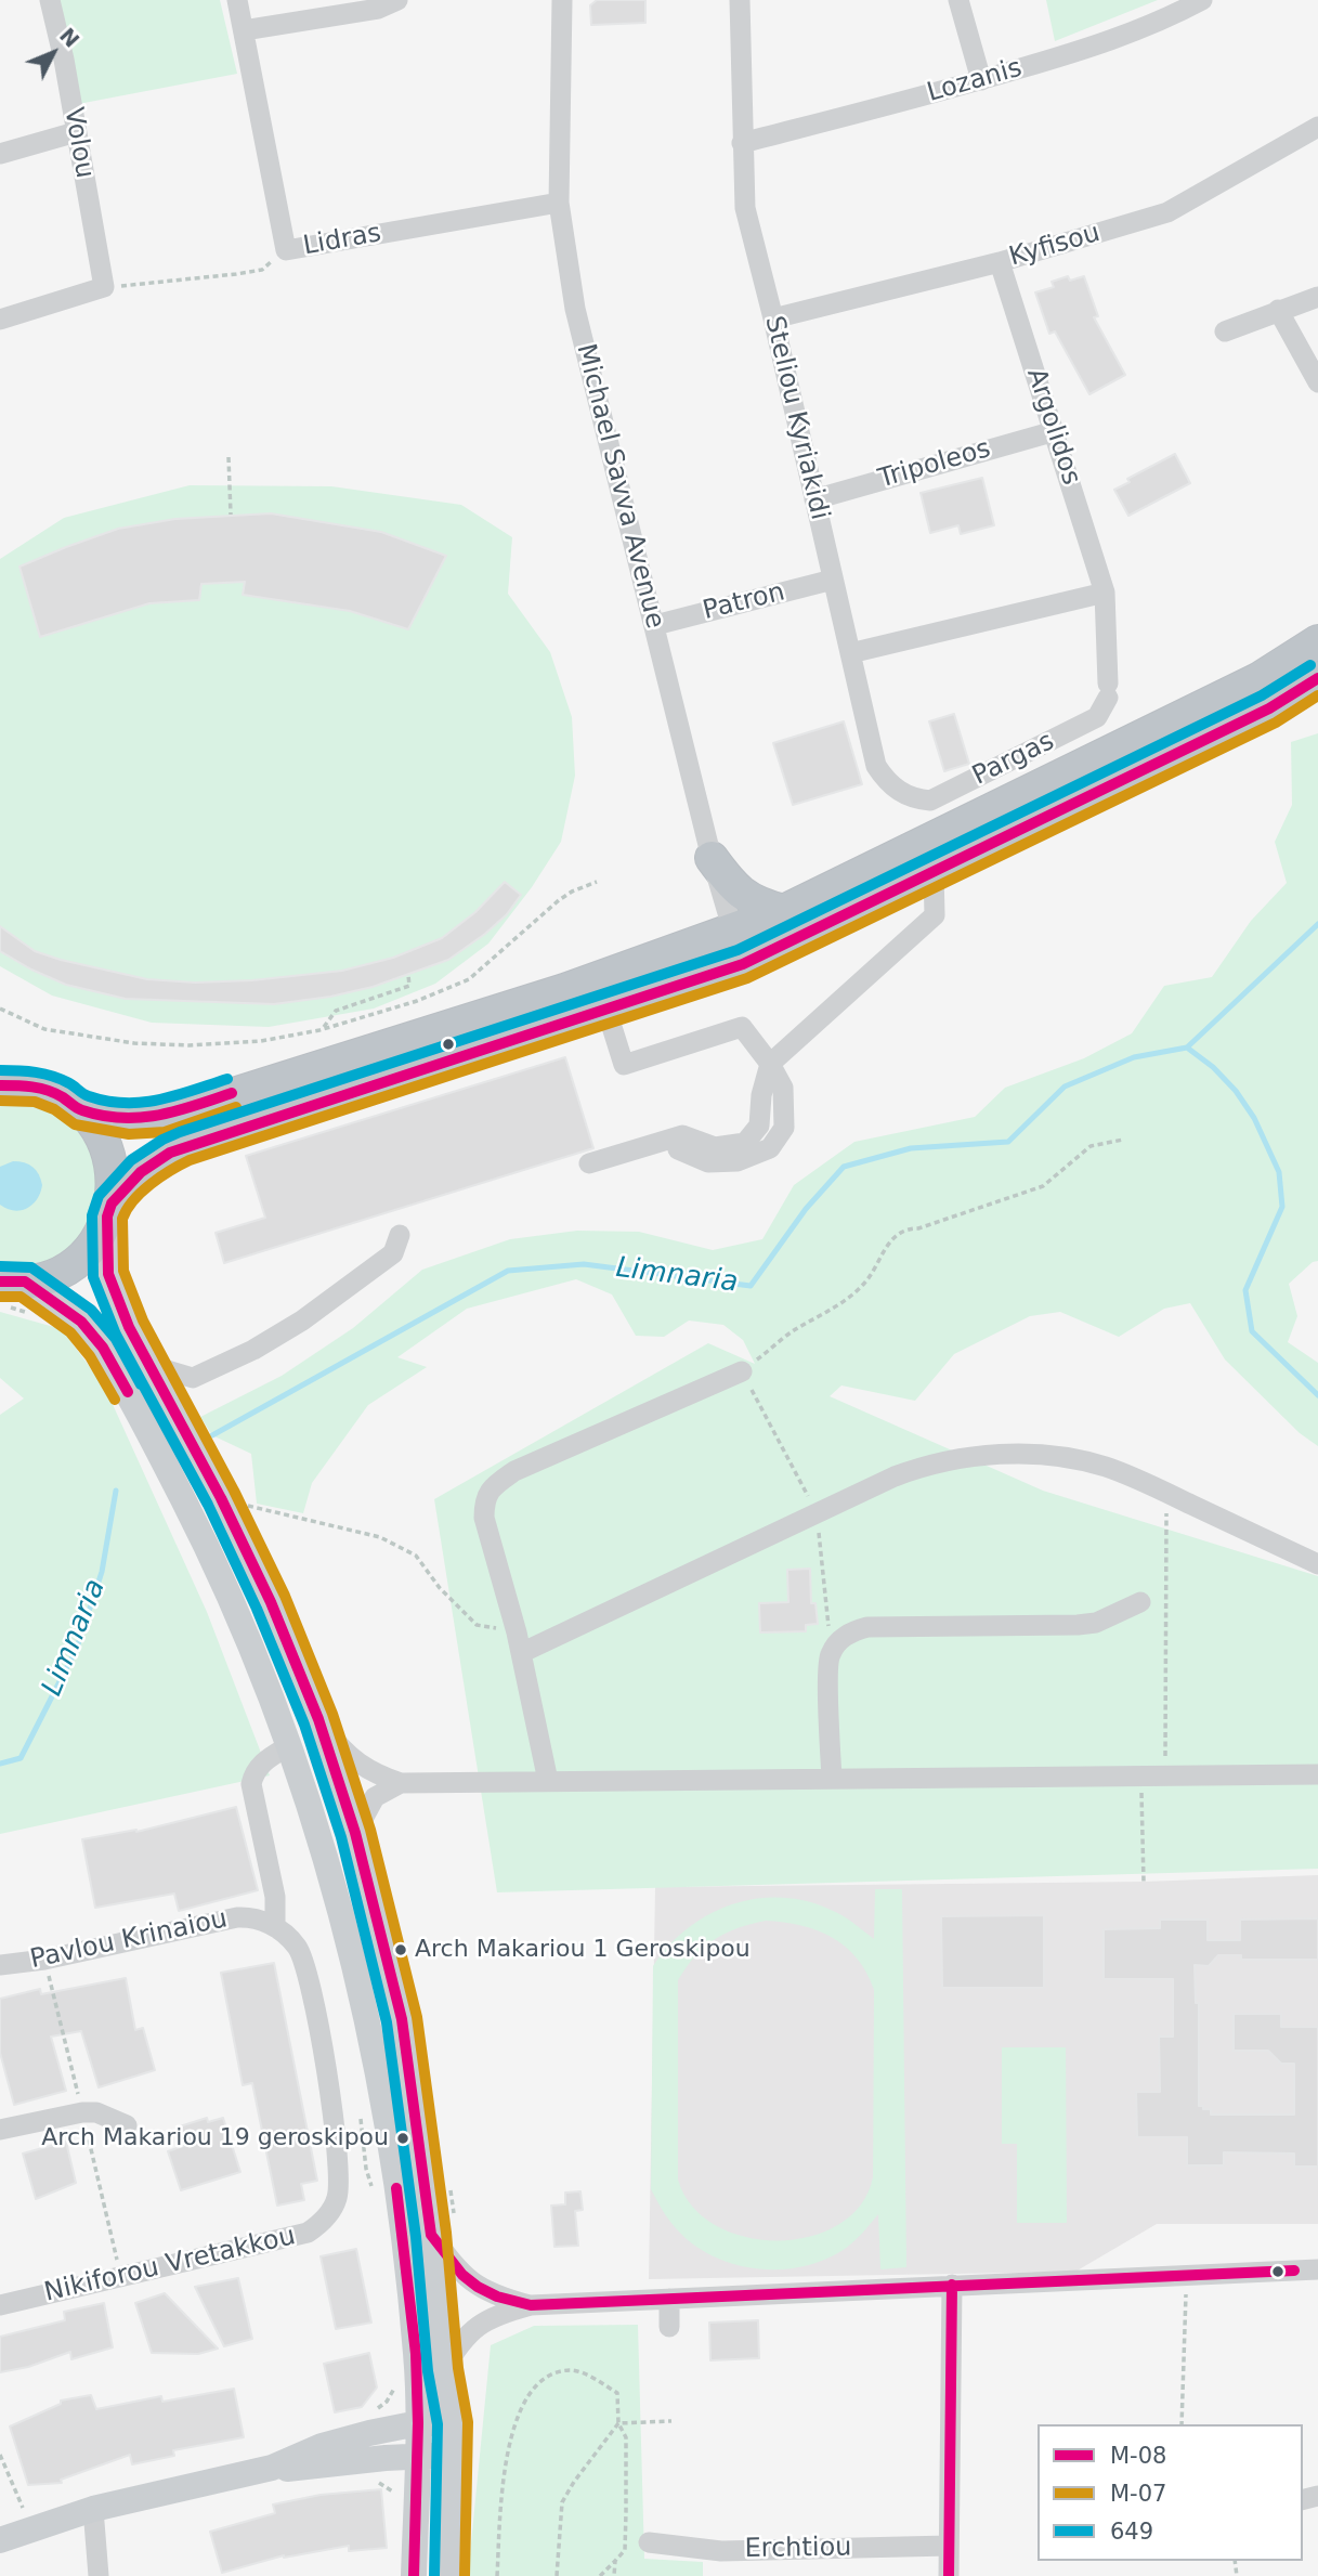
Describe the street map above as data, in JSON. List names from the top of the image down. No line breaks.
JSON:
{"streets":{"street":["Lozanis","Volou","Lidras","Kyfisou","Steliou Kyriakidi","Argolidos","Tripoleos","Michael Savva Avenue","Patron","Pargas","Pavlou Krinaiou","Nikiforou Vretakkou","Erchtiou"]},"crossings":[["Lozanis","Steliou Kyriakidi"],["Lidras","Michael Savva Avenue"],["Kyfisou","Steliou Kyriakidi"],["Kyfisou","Argolidos"],["Steliou Kyriakidi","Tripoleos"],["Steliou Kyriakidi","Patron"],["Steliou Kyriakidi","Pargas"],["Argolidos","Tripoleos"],["Argolidos","Pargas"],["Michael Savva Avenue","Patron"],["Pavlou Krinaiou","Nikiforou Vretakkou"]],"water":["Limnaria"],"places":["Arch Makariou 1 Geroskipou","Arch Makariou 19 geroskipou"],"lines":["transit line 649","transit line M-08","transit line M-07"],"legend":["M-08","M-07","649"],"north":"top right"}
